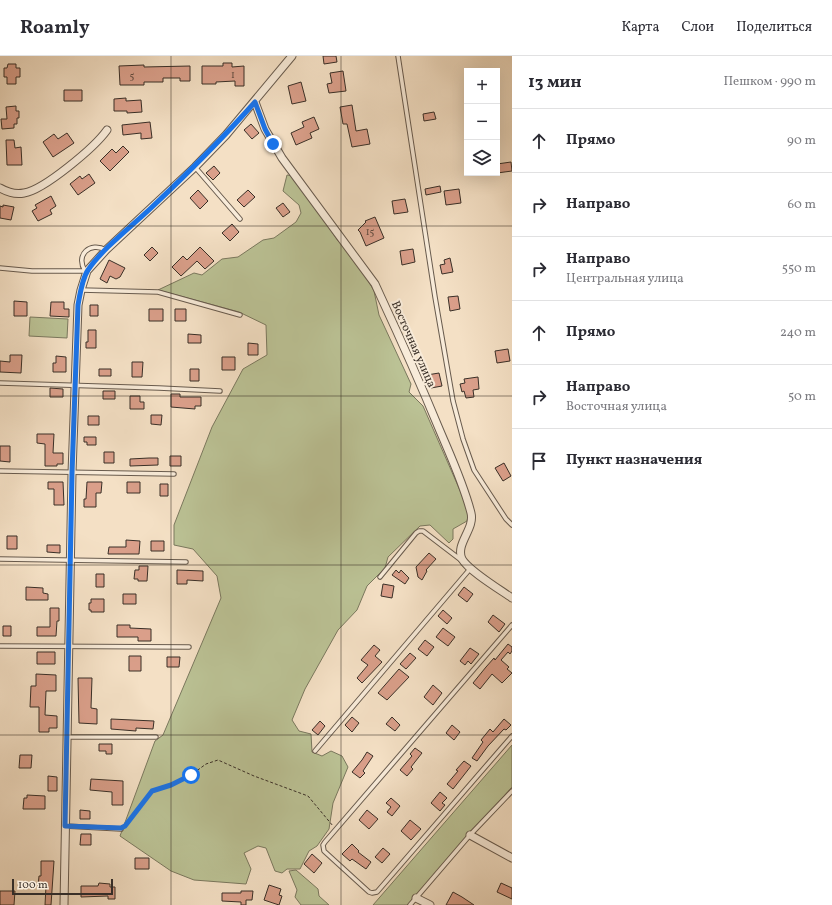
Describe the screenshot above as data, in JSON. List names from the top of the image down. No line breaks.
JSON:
{"streets":{"street":["Восточная улица"]},"house_numbers":["1","5","15"],"scale_bar":"100 m","page":{"header":"Roamly","nav":["Карта","Слои","Поделиться"],"heading":["13 мин","Пешком · 990 m"],"map_buttons":["+","−"],"list":[["Прямо","90 m"],["Направо","60 m"],["Направо","Центральная улица","550 m"],["Прямо","240 m"],["Направо","Восточная улица","50 m"],"Пункт назначения"],"scale":"100 m"}}
